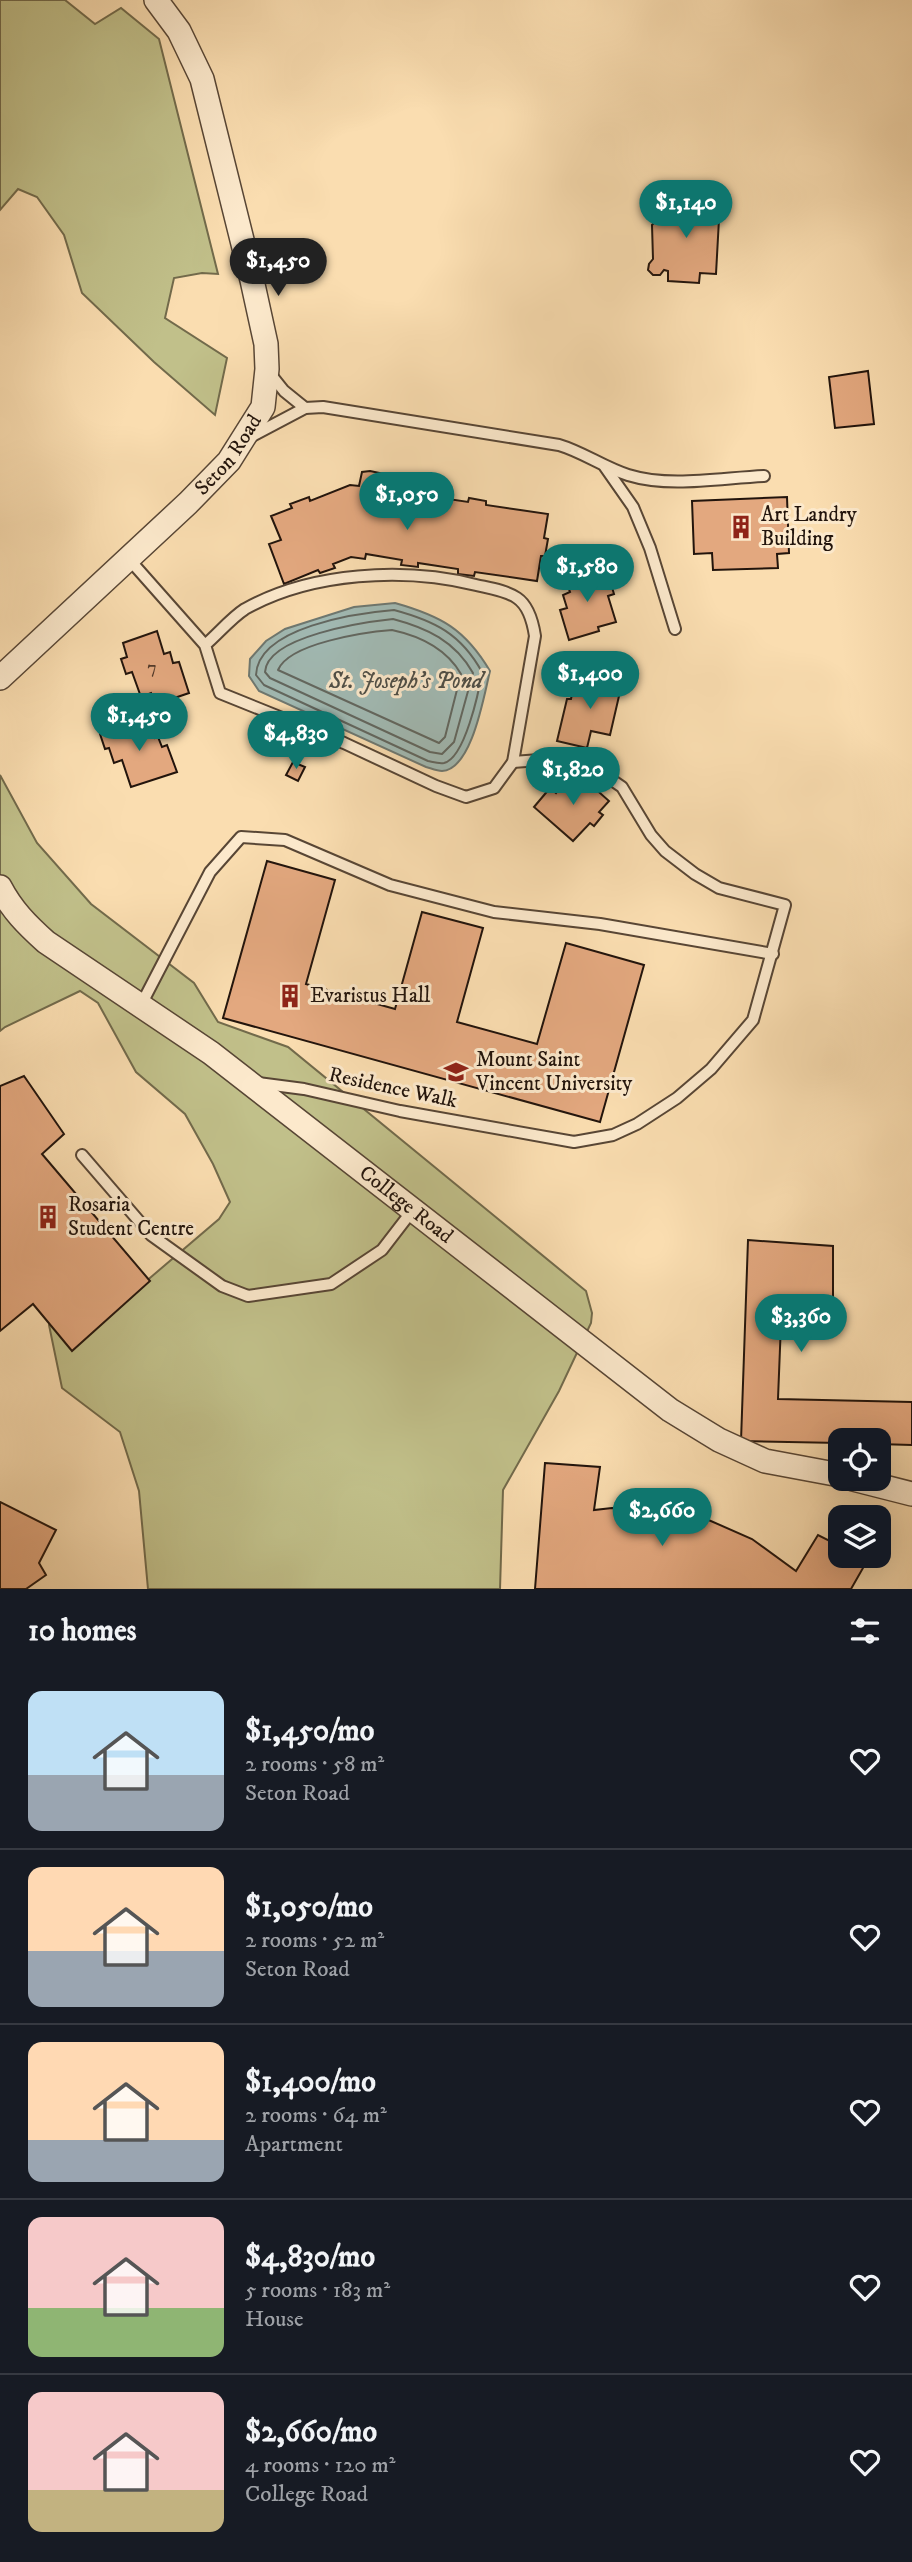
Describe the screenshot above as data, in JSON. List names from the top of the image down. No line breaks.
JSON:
{"streets":{"street":["Seton Road","College Road"],"lane":["Residence Walk"]},"crossings":[["Residence Walk","College Road"]],"water":["St. Joseph’s Pond"],"places":{"building":["Art Landry Building","Evaristus Hall","Rosaria Student Centre"],"school or university":["Mount Saint Vincent University"]},"house_numbers":["7"],"page":{"price":["$1,140","$1,450","$1,050","$1,580","$1,400","$1,450","$4,830","$1,820","$3,360","$2,660"],"heading":"10 homes","list":[{"name":"$1,450/mo","note":"2 rooms · 58 m² · Seton Road"},{"name":"$1,050/mo","note":"2 rooms · 52 m² · Seton Road"},{"name":"$1,400/mo","note":"2 rooms · 64 m² · Apartment"},{"name":"$4,830/mo","note":"5 rooms · 183 m² · House"},{"name":"$2,660/mo","note":"4 rooms · 120 m² · College Road"}]}}
